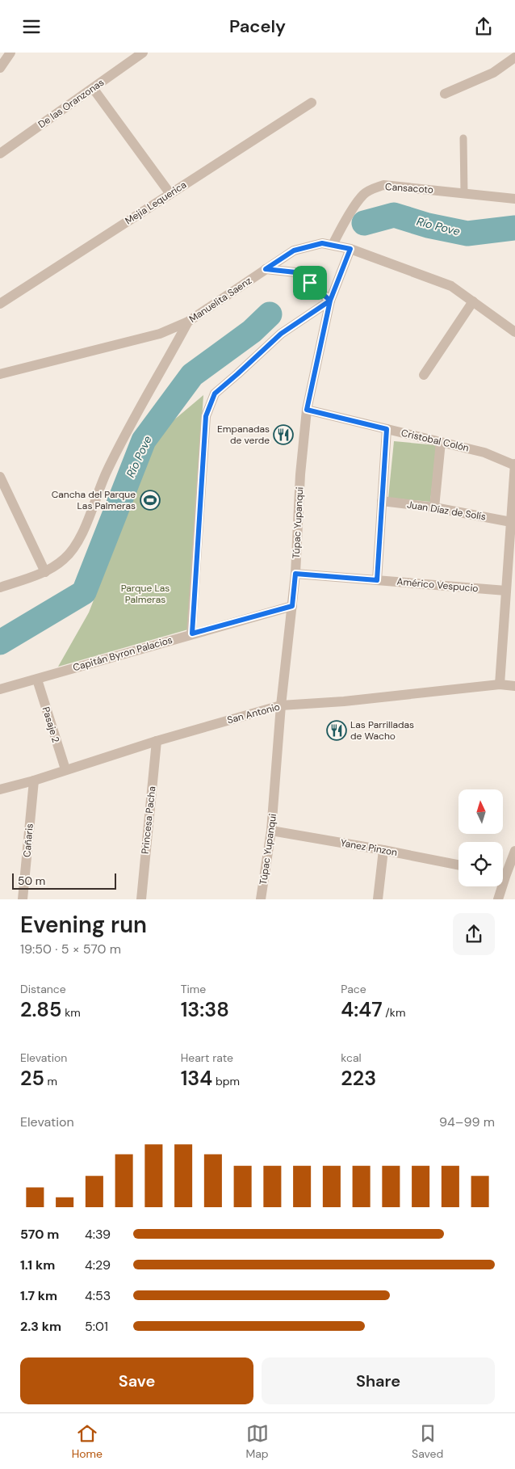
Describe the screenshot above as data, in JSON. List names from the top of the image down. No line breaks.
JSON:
{"streets":{"street":["De las Oranzonas","Cansacoto","Mejia Lequerica","Manuelita Saenz","Cristobal Colón","Juan Díaz de Solís","Túpac Yupanqui","Américo Vespucio","Capitán Byron Palacios","San Antonio","Pasaje 2","Princesa Pacha","Cañaris","Yanez Pinzon"]},"crossings":[["Cansacoto","Manuelita Saenz"],["Manuelita Saenz","Túpac Yupanqui"],["Cristobal Colón","Túpac Yupanqui"],["Túpac Yupanqui","Américo Vespucio"],["Túpac Yupanqui","Capitán Byron Palacios"],["Túpac Yupanqui","San Antonio"],["Túpac Yupanqui","Yanez Pinzon"],["Capitán Byron Palacios","Pasaje 2"],["San Antonio","Pasaje 2"],["San Antonio","Princesa Pacha"],["San Antonio","Cañaris"]],"water":["Río Pove"],"parks":["Parque Las Palmeras"],"places":{"restaurant":["Empanadas de verde","Las Parrilladas de Wacho"],"sports":["Cancha del Parque Las Palmeras"]},"scale_bar":"50 m","north":"top","page":{"header":"Pacely","scale":"50 m","heading":["Evening run","19:50 · 5 × 570 m"],"stats":[["Distance","2.85 km"],["Time","13:38"],["Pace","4:47 /km"],["Elevation","25 m"],["Heart rate","134 bpm"],["kcal","223"]],"chart":["Elevation","94–99 m"],"list":[{"name":"570 m","note":"4:39"},{"name":"1.1 km","note":"4:29"},{"name":"1.7 km","note":"4:53"},{"name":"2.3 km","note":"5:01"}],"buttons":["Save","Share"],"tabs":["Home","Map","Saved"]}}
